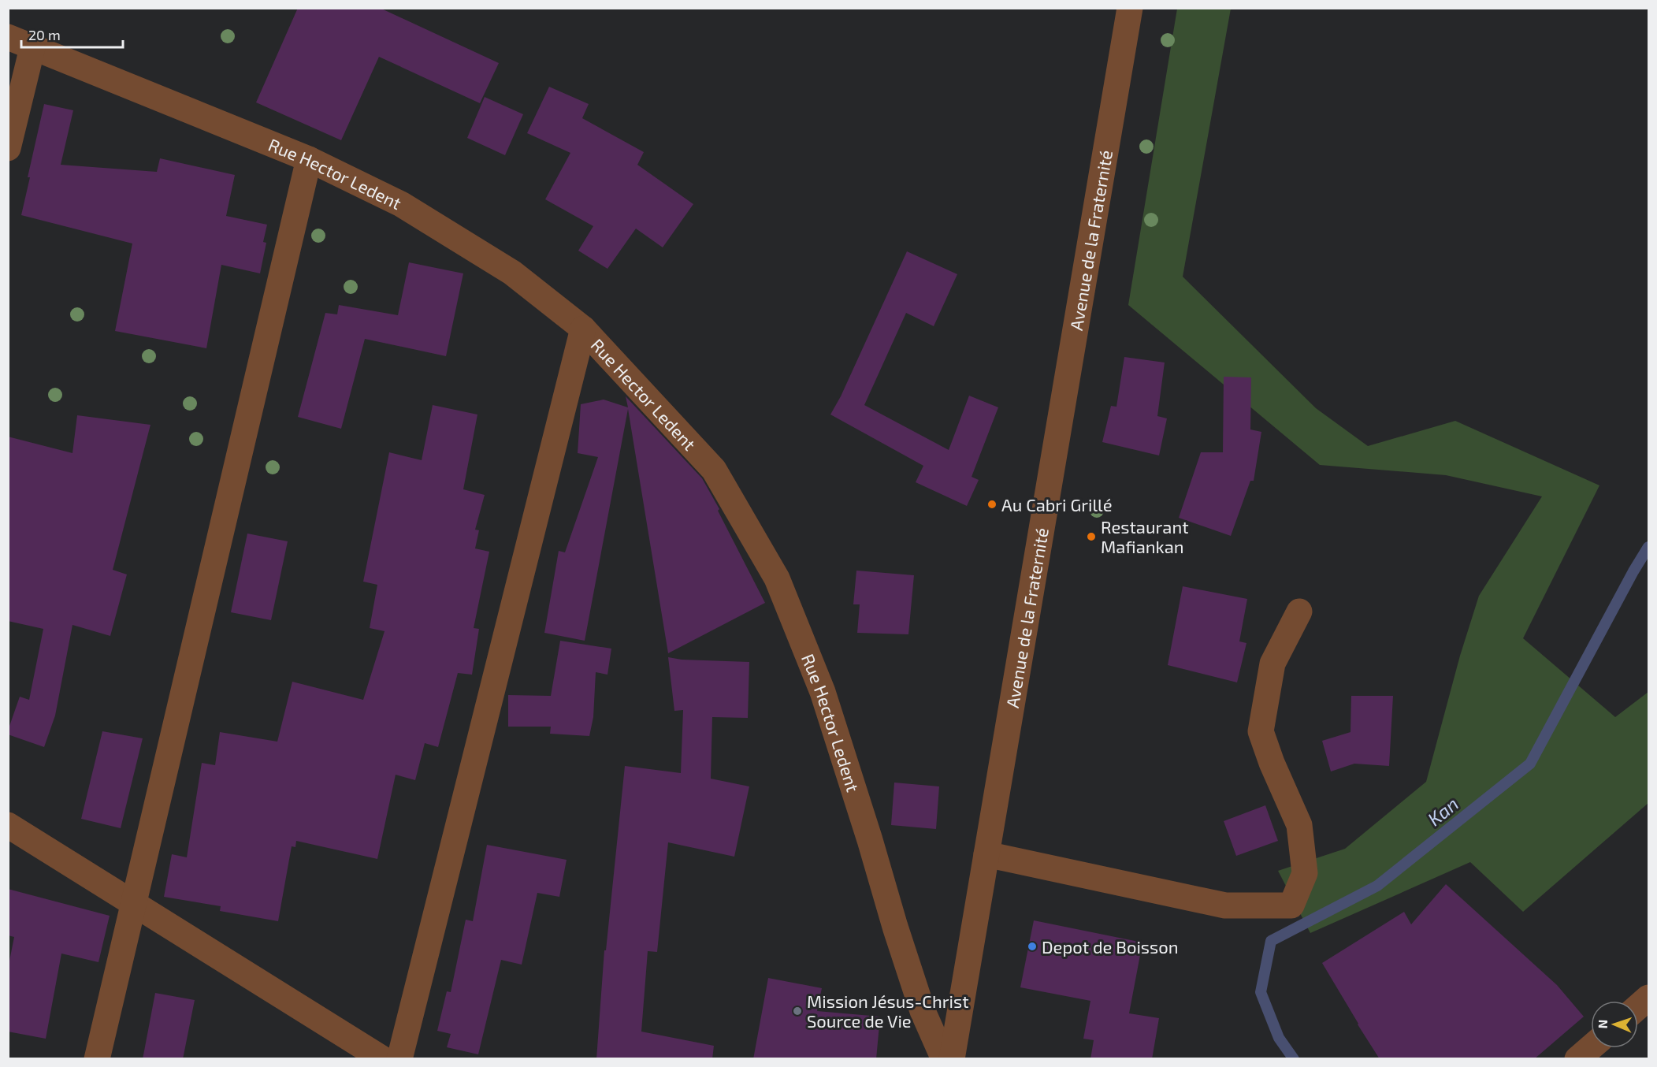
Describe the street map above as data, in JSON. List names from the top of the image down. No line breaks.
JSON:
{"streets":{"street":["Rue Hector Ledent","Avenue de la Fraternité"]},"water":["Kan"],"places":["Au Cabri Grillé","Restaurant Mafiankan","Depot de Boisson","Mission Jésus-Christ Source de Vie"],"scale_bar":"20 m","north":"left"}
